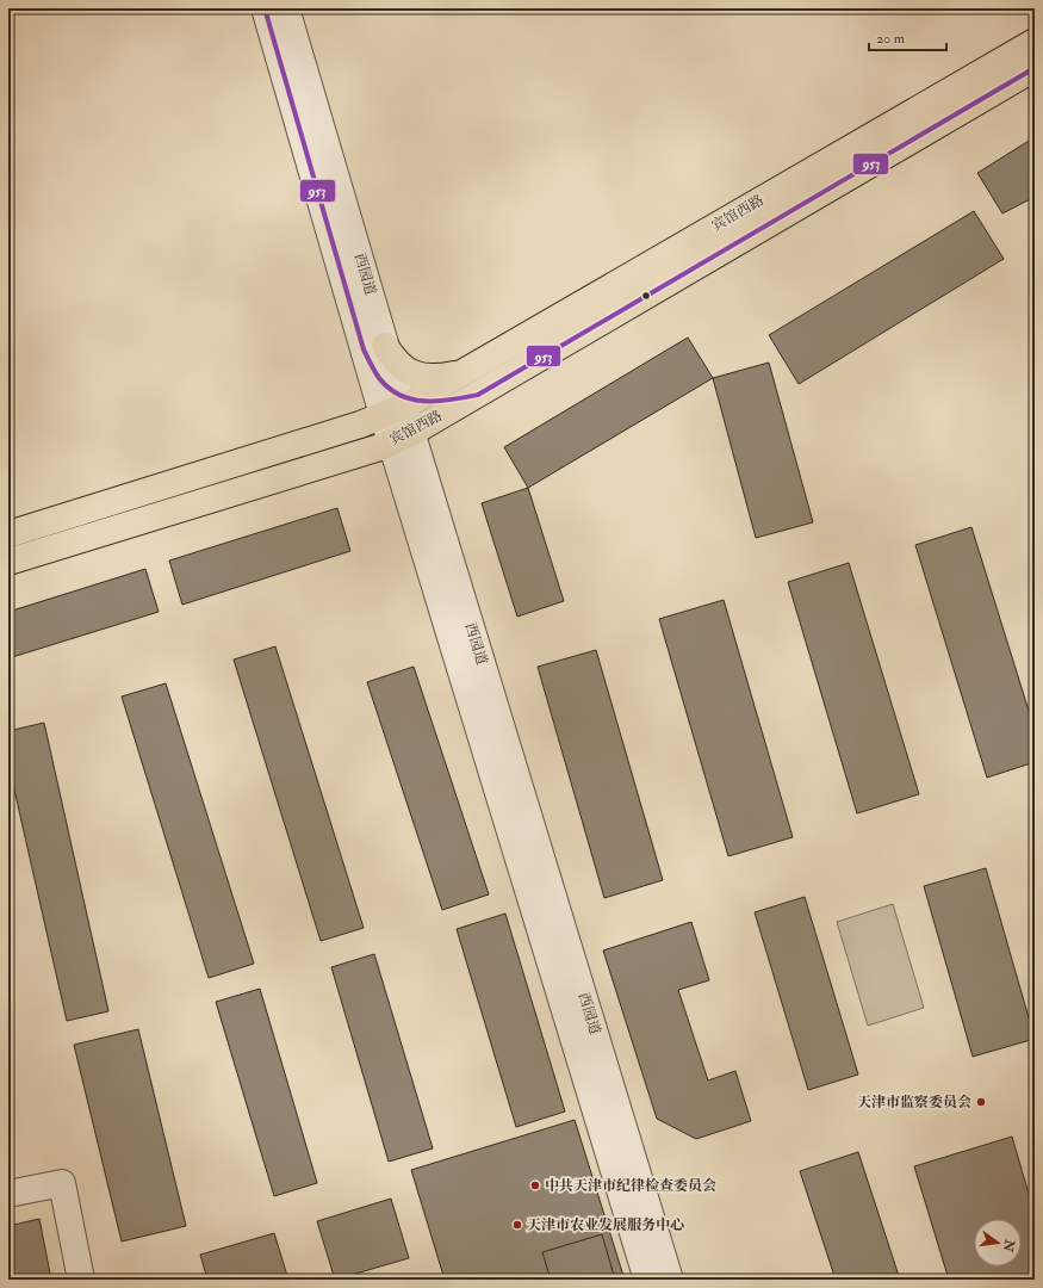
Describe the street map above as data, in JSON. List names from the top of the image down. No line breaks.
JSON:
{"streets":{"main road":["宾馆西路"],"street":["西园道"]},"crossings":[["宾馆西路","西园道"]],"places":["天津市监察委员会","中共天津市纪律检查委员会","天津市农业发展服务中心"],"lines":["transit line 953"],"scale_bar":"20 m","north":"right"}
